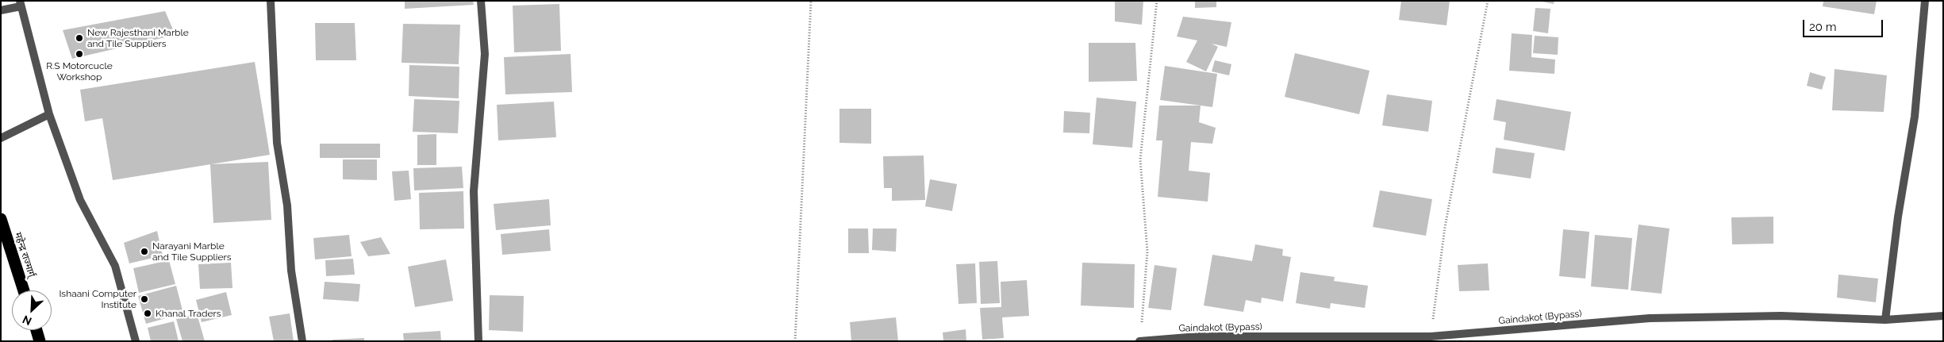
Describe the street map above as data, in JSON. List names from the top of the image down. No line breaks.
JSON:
{"streets":{"highway":["महेन्द्र राज्मार्ग्"],"street":["Gaindakot (Bypass)"]},"places":["New Rajesthani Marble and Tile Suppliers","R.S Motorcucle Workshop","Narayani Marble and Tile Suppliers","Ishaani Computer Institute","Khanal Traders"],"scale_bar":"20 m","north":"bottom left"}
